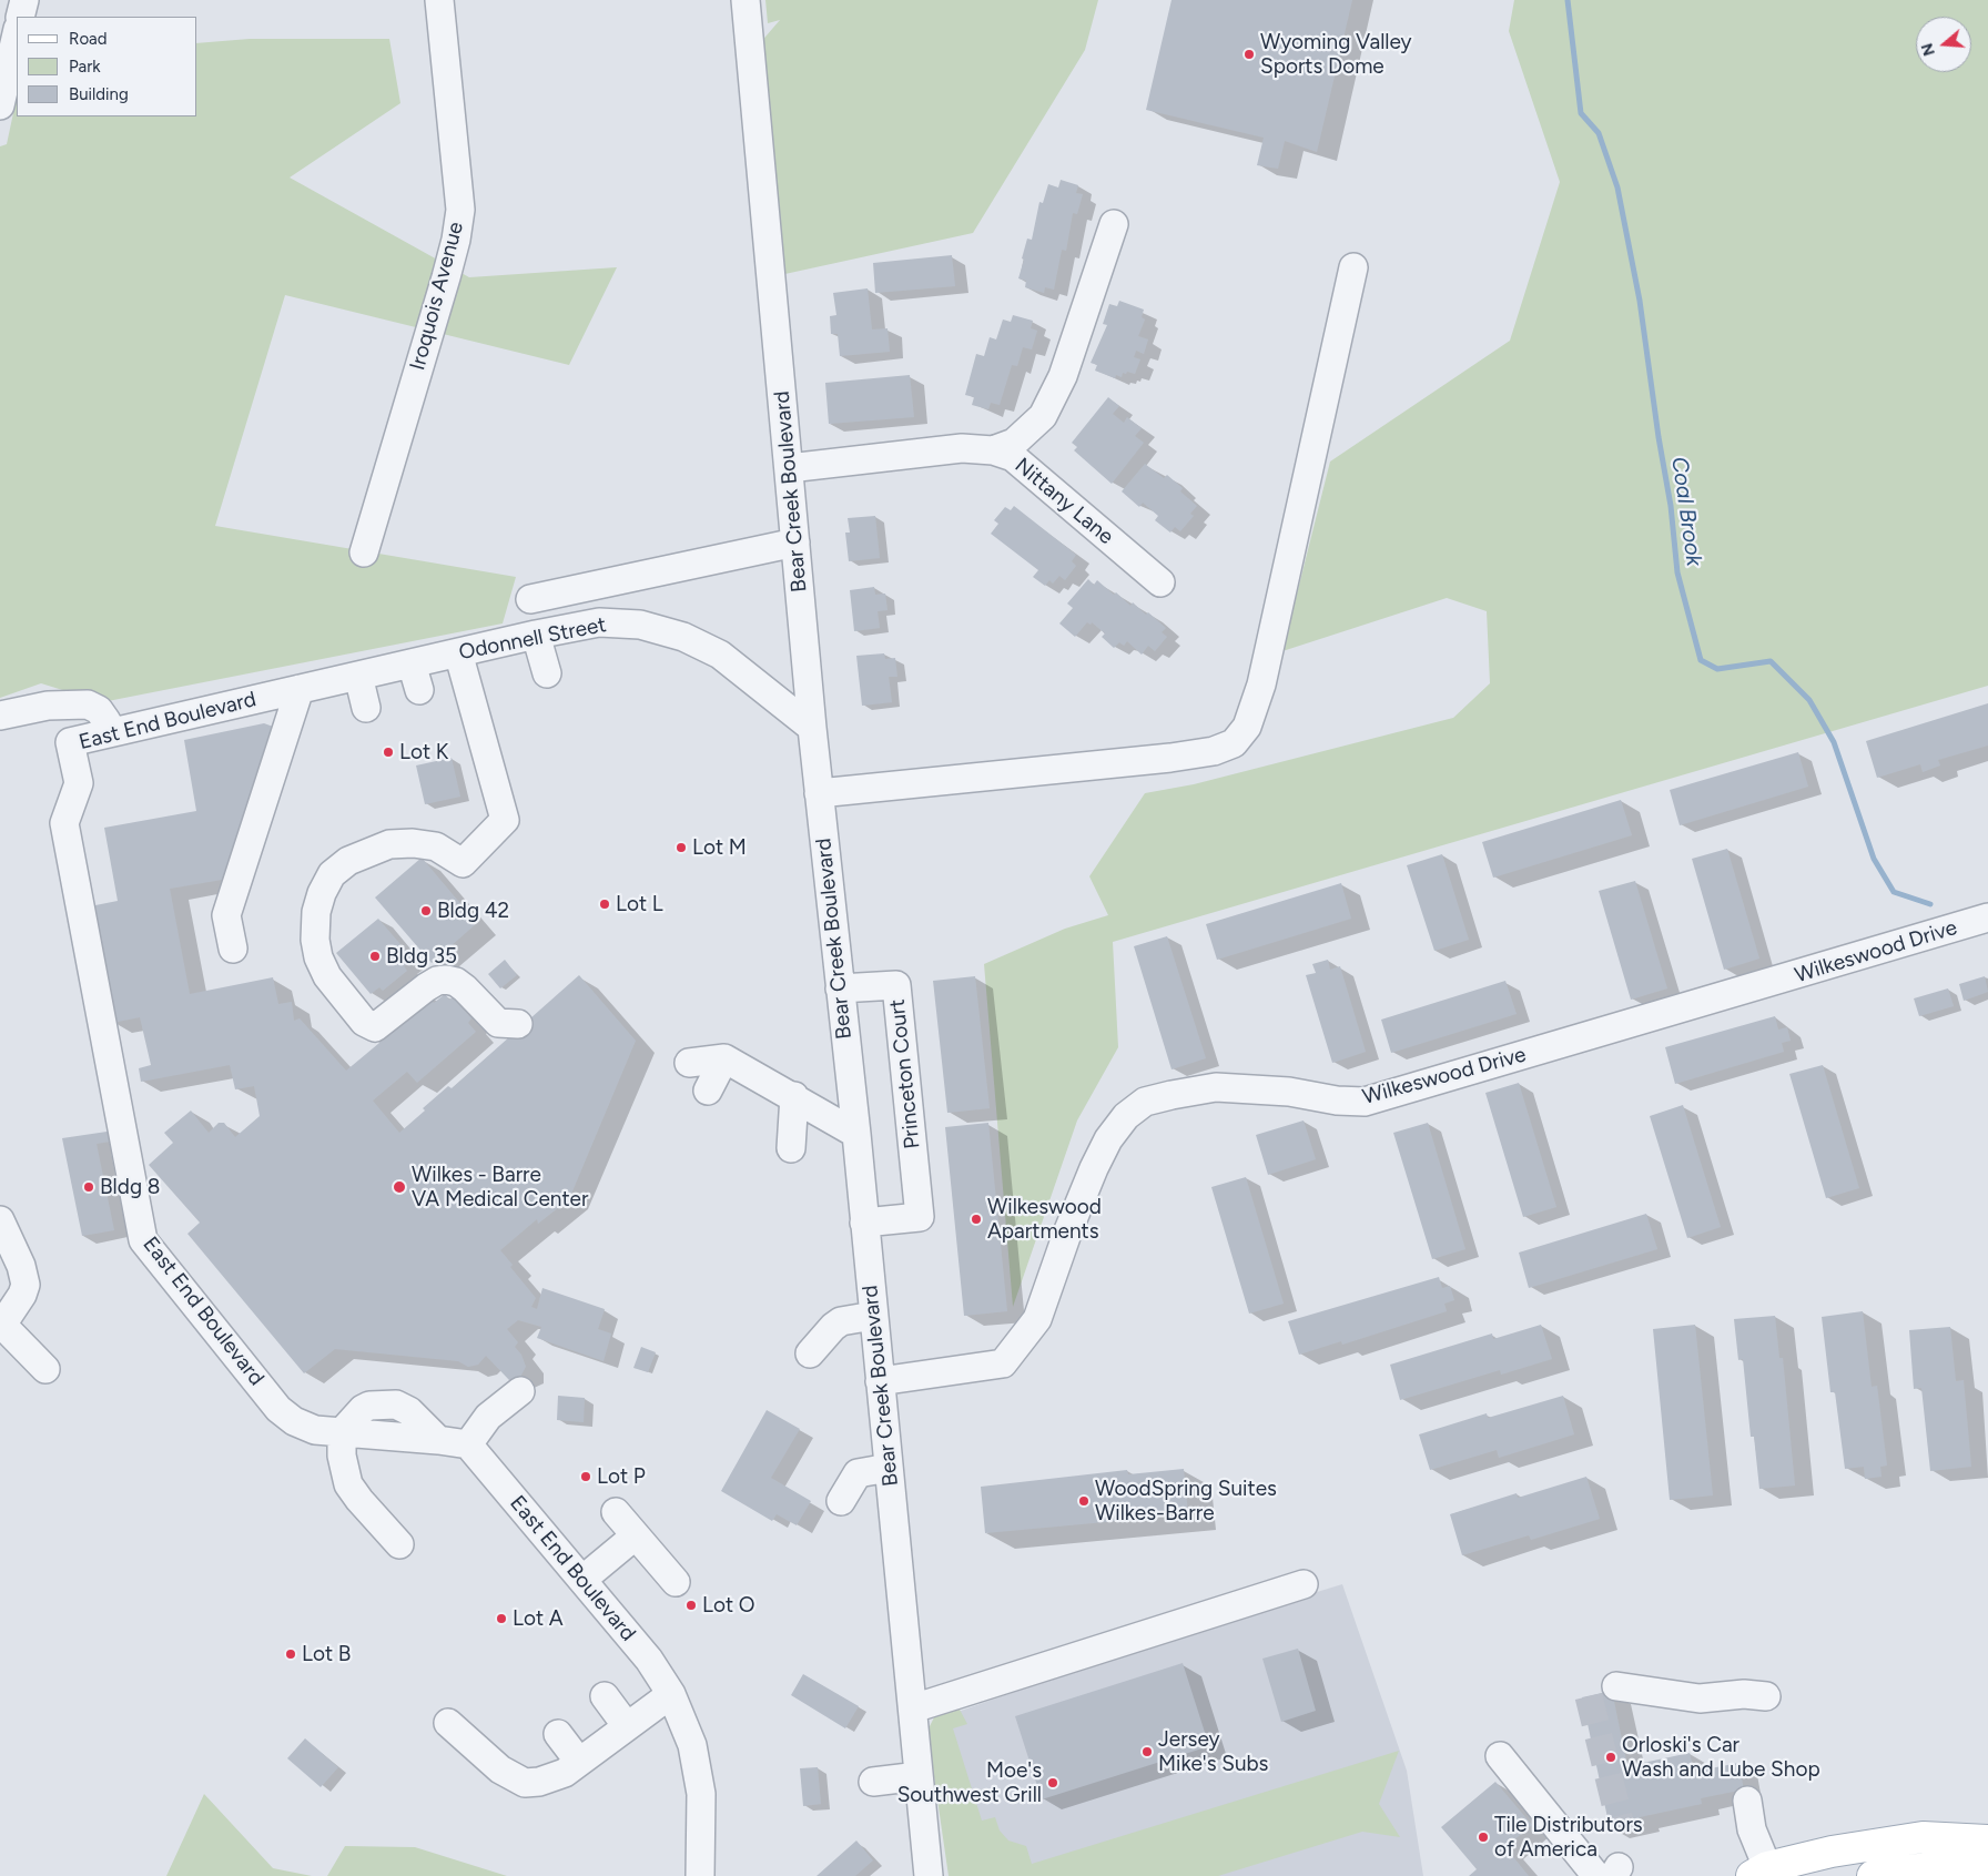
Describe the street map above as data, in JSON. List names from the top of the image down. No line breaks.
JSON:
{"streets":{"street":["Iroquois Avenue","Bear Creek Boulevard","Nittany Lane","Odonnell Street","East End Boulevard","Wilkeswood Drive","Princeton Court"]},"crossings":[["Bear Creek Boulevard","Nittany Lane"],["Bear Creek Boulevard","Odonnell Street"],["Bear Creek Boulevard","Wilkeswood Drive"],["Bear Creek Boulevard","Princeton Court"],["Odonnell Street","East End Boulevard"]],"water":["Coal Brook"],"places":["Wyoming Valley Sports Dome","Lot K","Lot M","Lot L","Bldg 42","Bldg 35","Bldg 8","Wilkes - Barre VA Medical Center","Wilkeswood Apartments","Lot P","WoodSpring Suites Wilkes-Barre","Lot O","Lot A","Lot B","Jersey Mike's Subs","Orloski's Car Wash and Lube Shop","Moe's Southwest Grill","Tile Distributors of America"],"legend":["Road","Park","Building"],"north":"left"}
